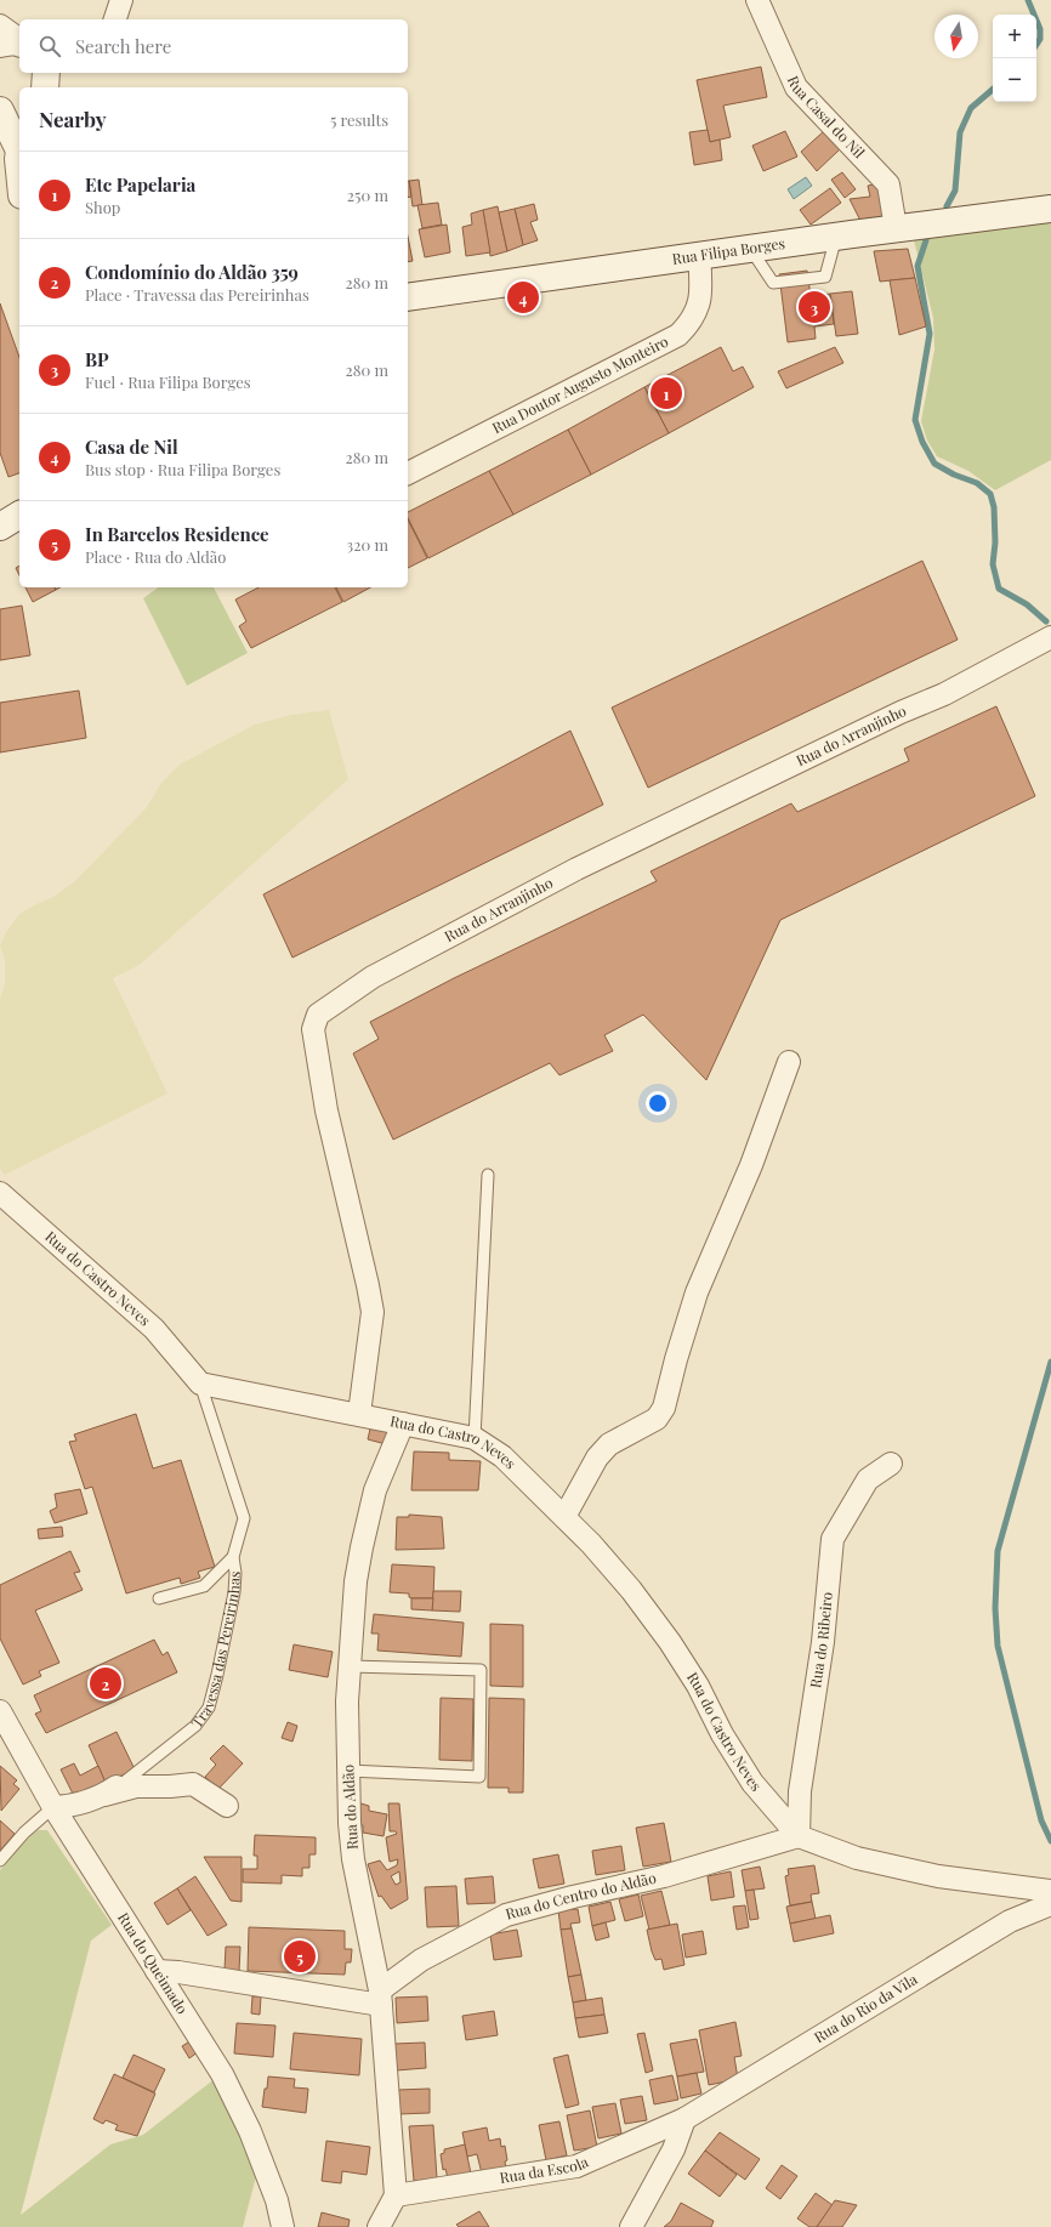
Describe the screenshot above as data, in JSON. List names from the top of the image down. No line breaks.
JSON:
{"streets":{"main road":["Rua Filipa Borges"],"street":["Rua Casal do Nil","Rua Doutor Augusto Monteiro","Rua do Arranjinho","Rua do Castro Neves","Rua do Ribeiro","Travessa das Pereirinhas","Rua do Aldão","Rua do Centro do Aldão","Rua do Queimado","Rua do Rio da Vila","Rua da Escola"]},"crossings":[["Rua Casal do Nil","Rua Filipa Borges"],["Rua Filipa Borges","Rua Doutor Augusto Monteiro"],["Rua do Arranjinho","Rua do Castro Neves"],["Rua do Castro Neves","Rua do Ribeiro"],["Rua do Castro Neves","Travessa das Pereirinhas"],["Rua do Castro Neves","Rua do Aldão"],["Rua do Castro Neves","Rua do Centro do Aldão"],["Rua do Ribeiro","Rua do Centro do Aldão"],["Travessa das Pereirinhas","Rua do Queimado"],["Rua do Aldão","Rua do Centro do Aldão"],["Rua do Aldão","Rua da Escola"],["Rua do Rio da Vila","Rua da Escola"]],"north":"bottom","page":{"map_buttons":["+","−"],"search":"Search here","heading":["Nearby","5 results"],"list":[{"mark":"1","name":"Etc Papelaria","note":"Shop","value":"250 m"},{"mark":"2","name":"Condomínio do Aldão 359","note":"Place · Travessa das Pereirinhas","value":"280 m"},{"mark":"3","name":"BP","note":"Fuel · Rua Filipa Borges","value":"280 m"},{"mark":"4","name":"Casa de Nil","note":"Bus stop · Rua Filipa Borges","value":"280 m"},{"mark":"5","name":"In Barcelos Residence","note":"Place · Rua do Aldão","value":"320 m"}],"pins":["4","3","1","2","5"]}}
